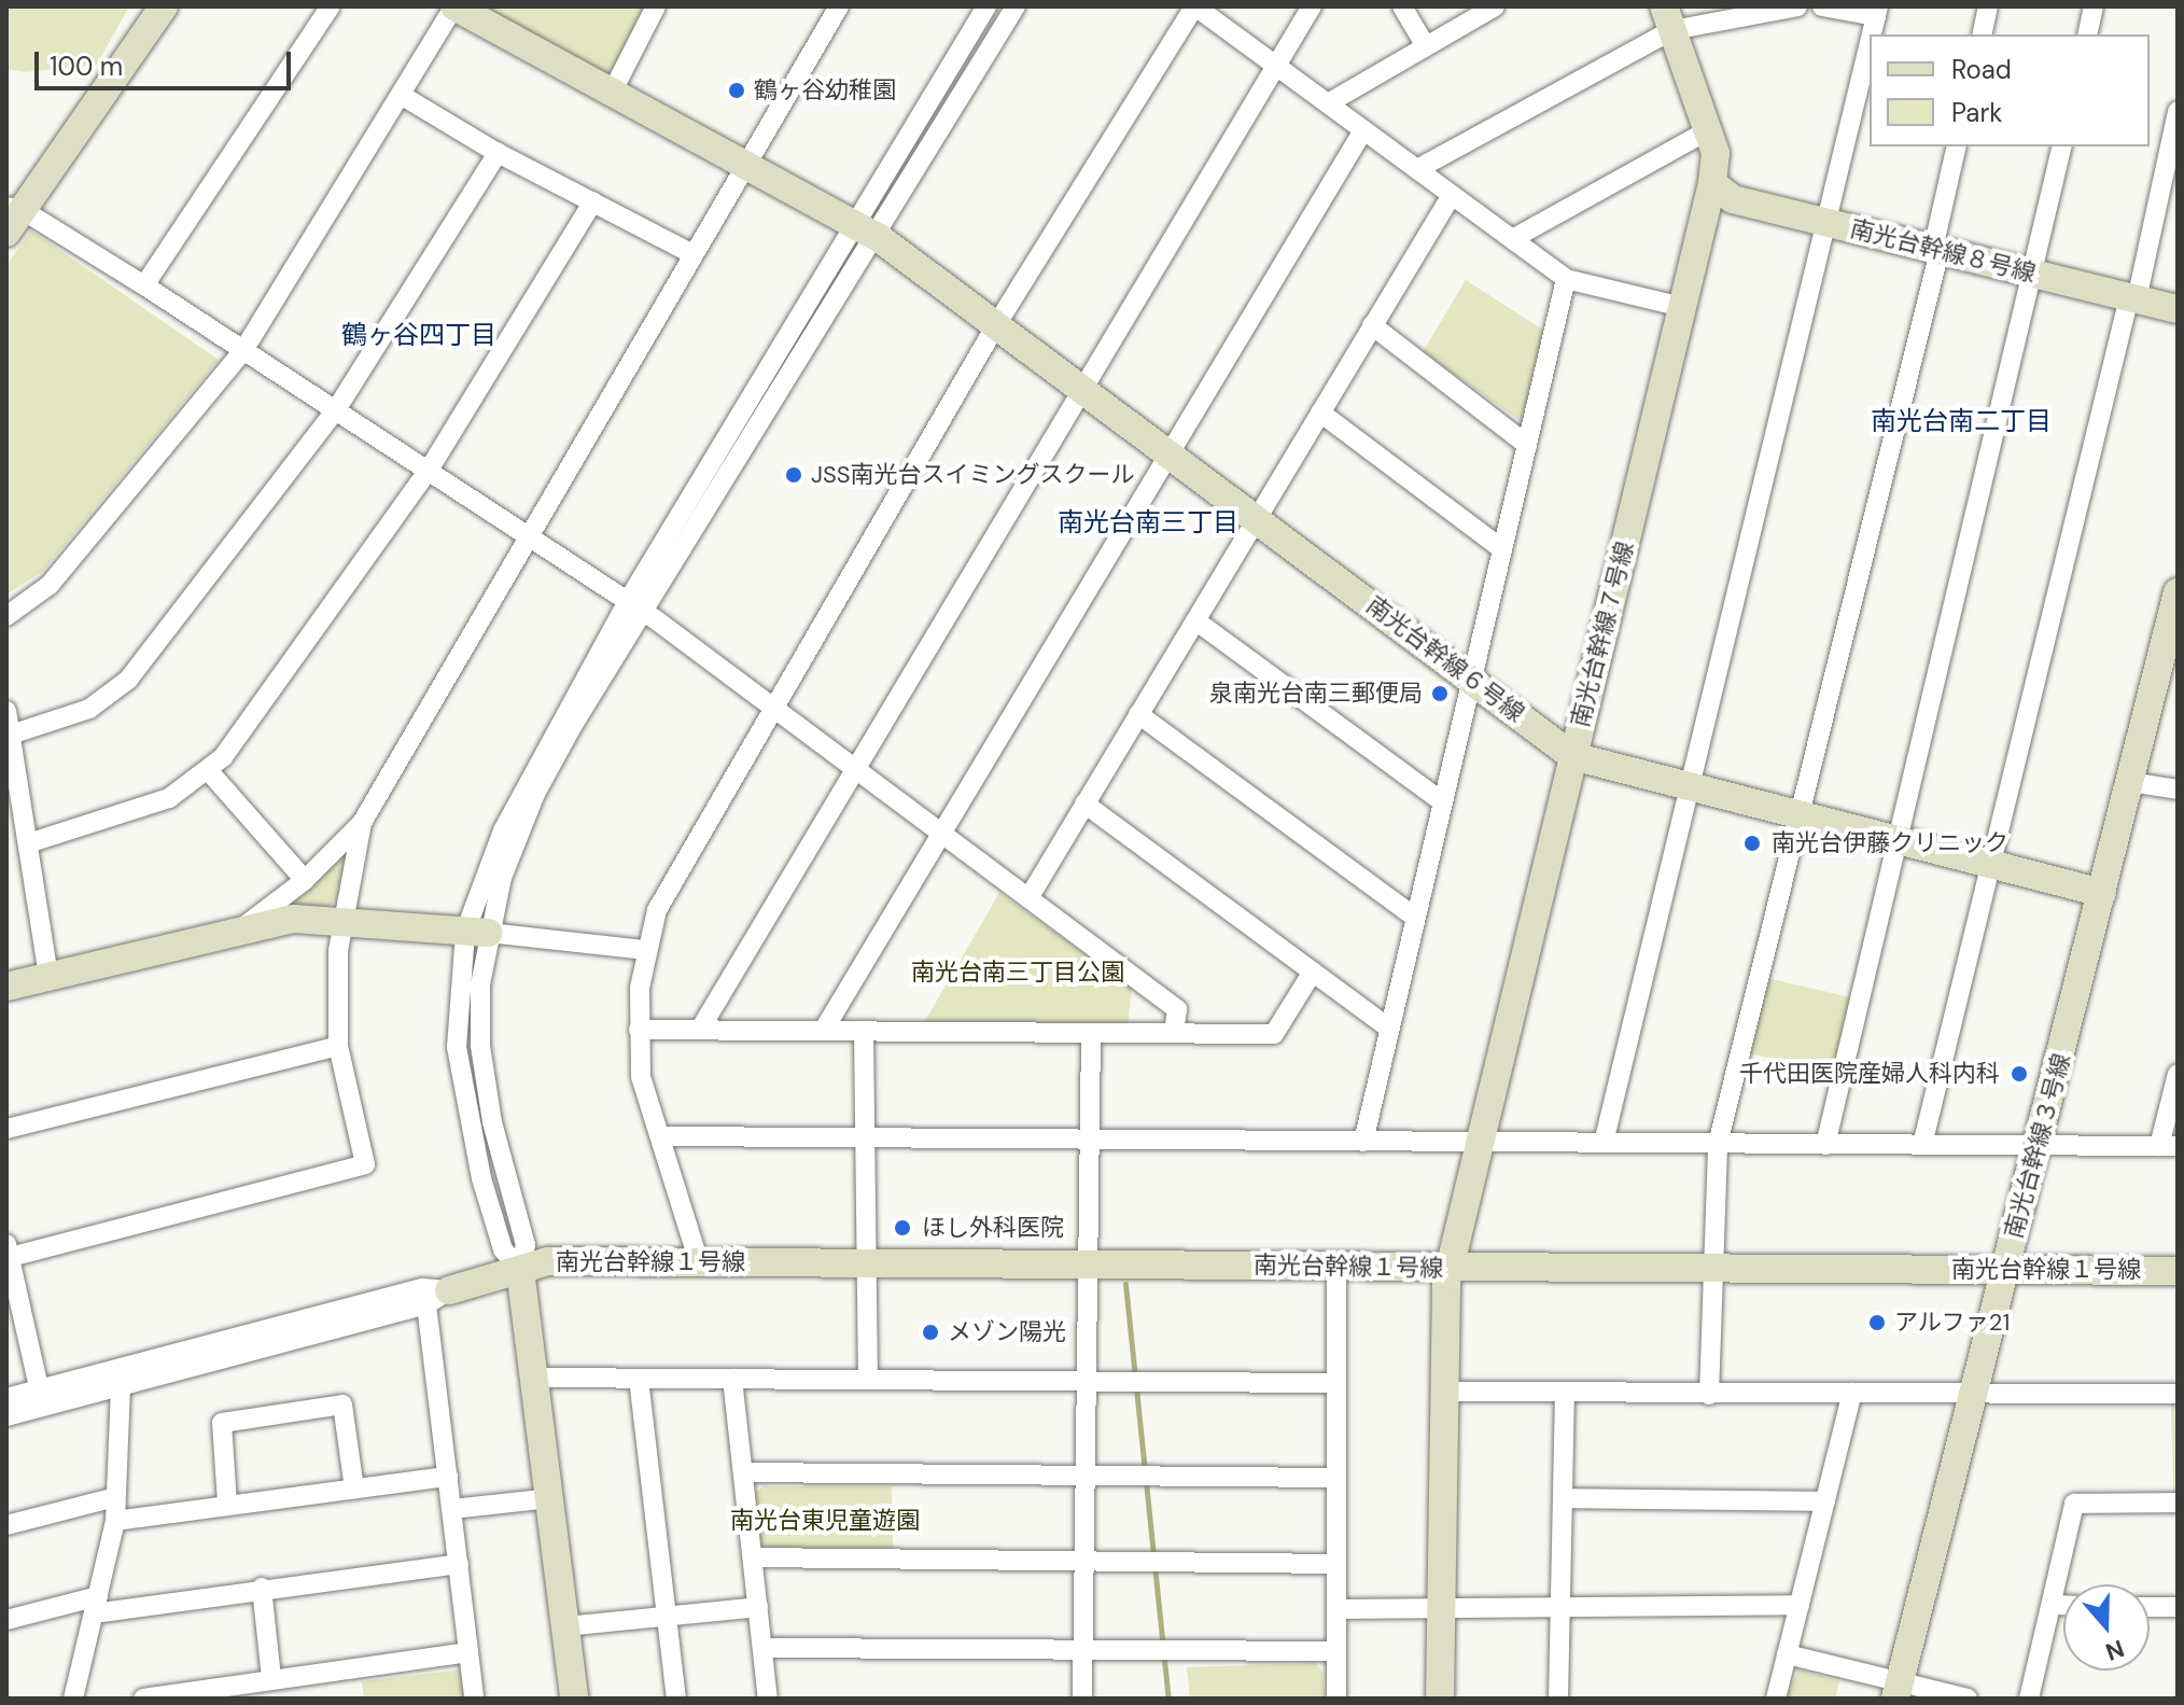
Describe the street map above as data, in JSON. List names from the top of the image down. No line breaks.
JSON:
{"streets":{"street":["南光台幹線８号線","南光台幹線７号線","南光台幹線６号線","南光台幹線３号線","南光台幹線１号線"]},"crossings":[["南光台幹線８号線","南光台幹線７号線"],["南光台幹線７号線","南光台幹線６号線"],["南光台幹線７号線","南光台幹線１号線"],["南光台幹線６号線","南光台幹線３号線"],["南光台幹線３号線","南光台幹線１号線"]],"districts":["鶴ヶ谷四丁目","南光台南二丁目","南光台南三丁目"],"parks":["南光台南三丁目公園","南光台東児童遊園"],"places":["鶴ヶ谷幼稚園","JSS南光台スイミングスクール","泉南光台南三郵便局","南光台伊藤クリニック","千代田医院産婦人科内科","ほし外科医院","アルファ21","メゾン陽光"],"legend":["Road","Park"],"scale_bar":"100 m","north":"bottom"}
